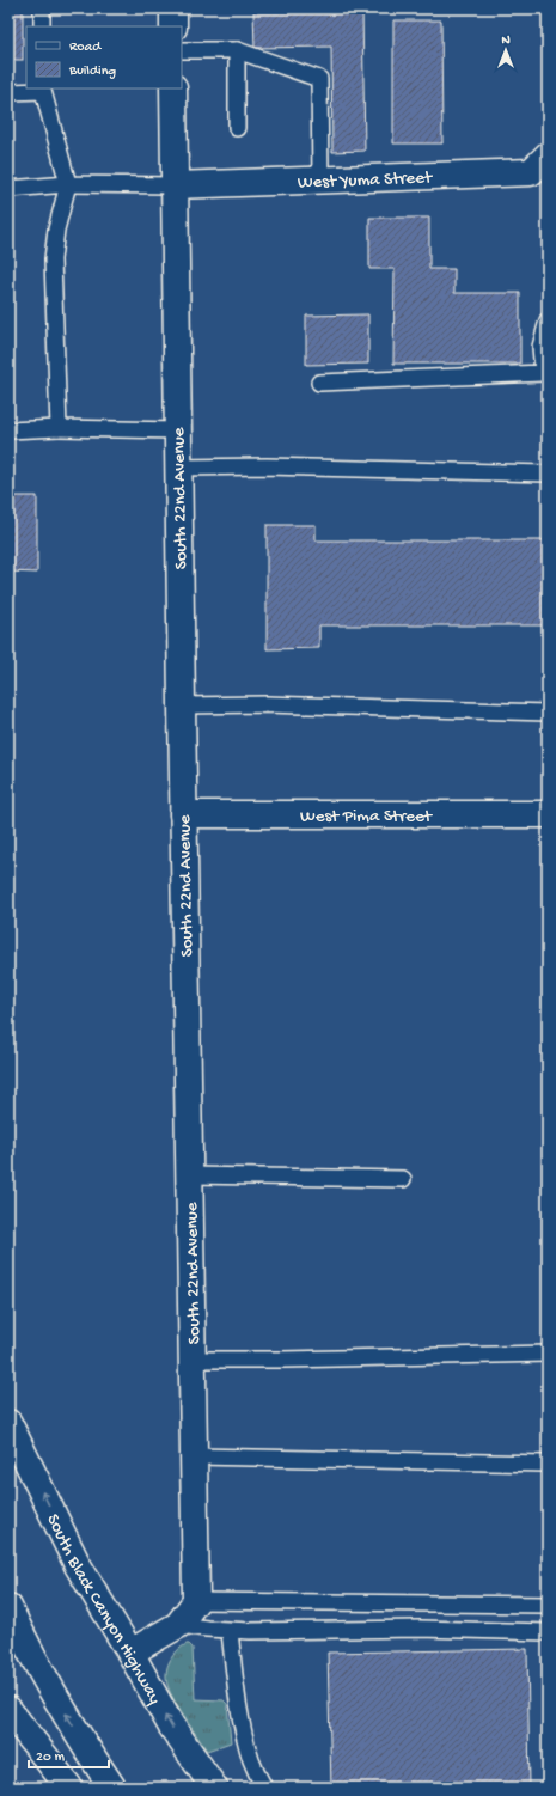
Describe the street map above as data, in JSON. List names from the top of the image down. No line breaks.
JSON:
{"streets":{"main road":["West Yuma Street","South 22nd Avenue","West Pima Street","South Black Canyon Highway"]},"crossings":[["West Yuma Street","South 22nd Avenue"],["South 22nd Avenue","West Pima Street"]],"legend":["Road","Building"],"scale_bar":"20 m","north":"top"}
